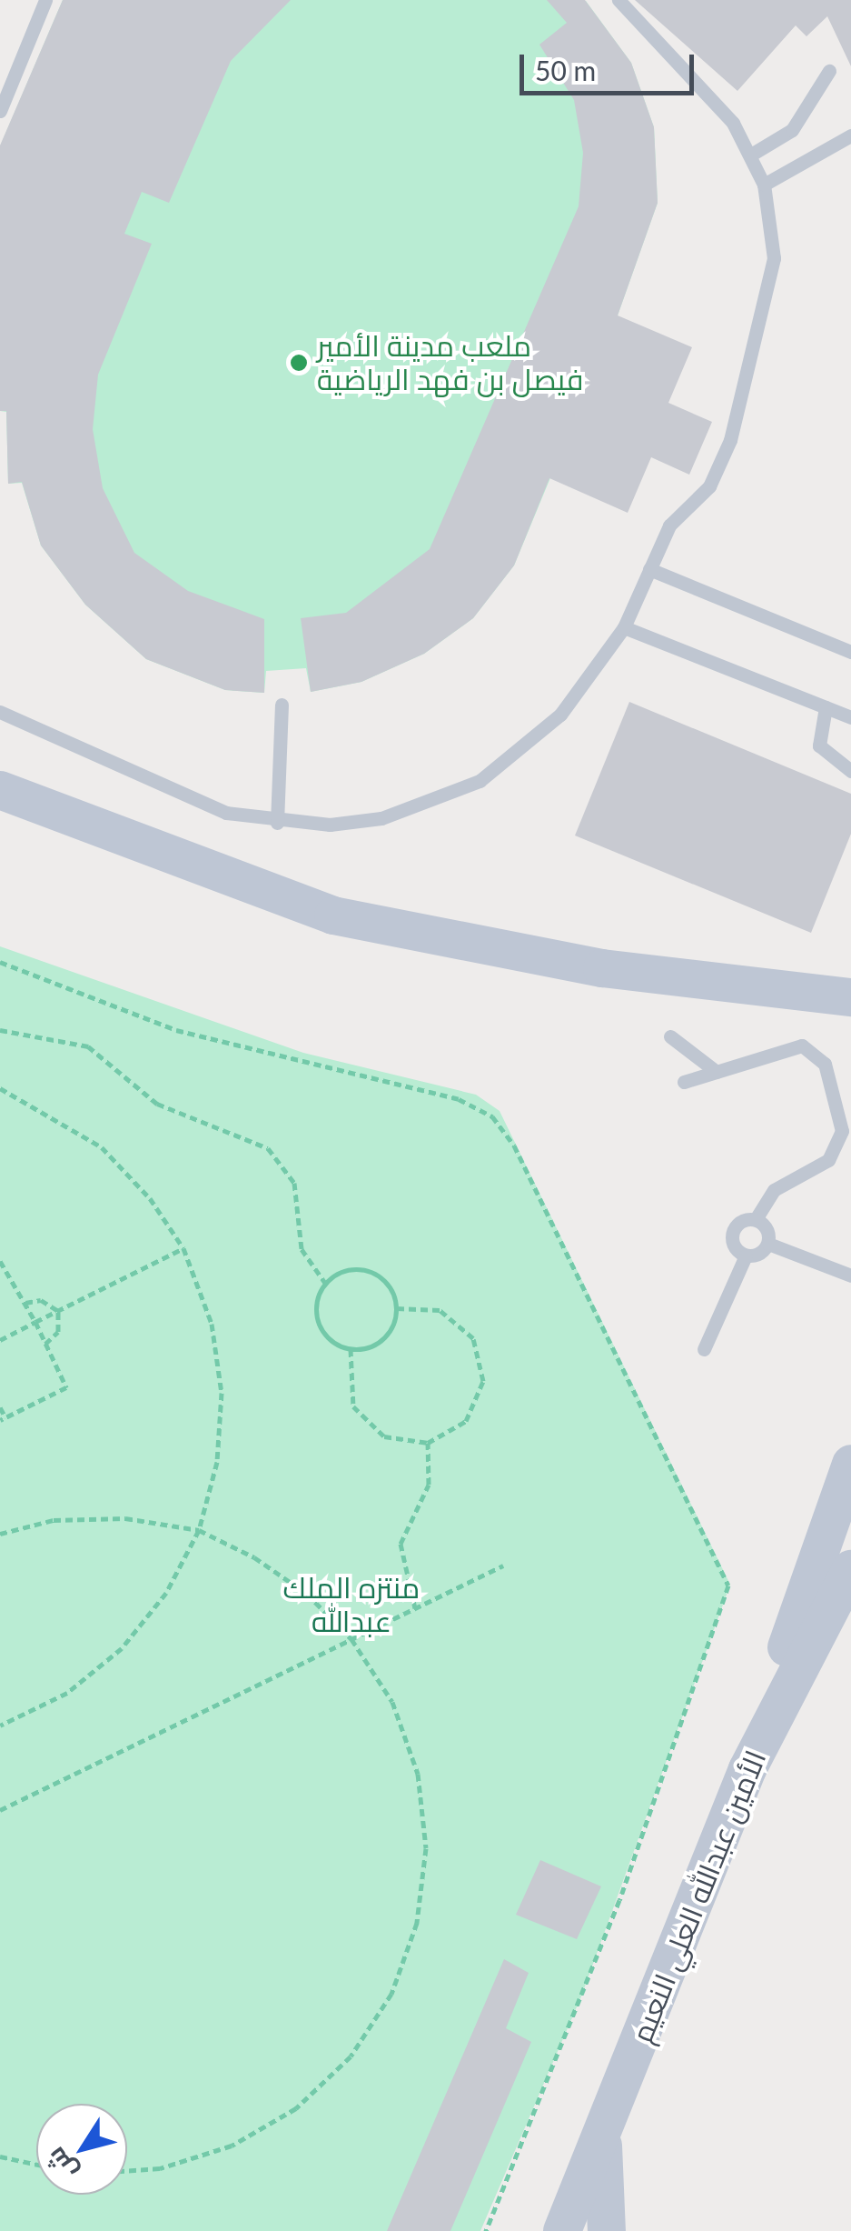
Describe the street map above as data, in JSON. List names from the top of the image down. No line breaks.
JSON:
{"streets":{"main road":["الأمين عبدالله العلي النعيم"]},"parks":["منتزه الملك عبدالله"],"places":["ملعب مدينة الأمير فيصل بن فهد الرياضية"],"scale_bar":"50 m","north":"bottom left"}
